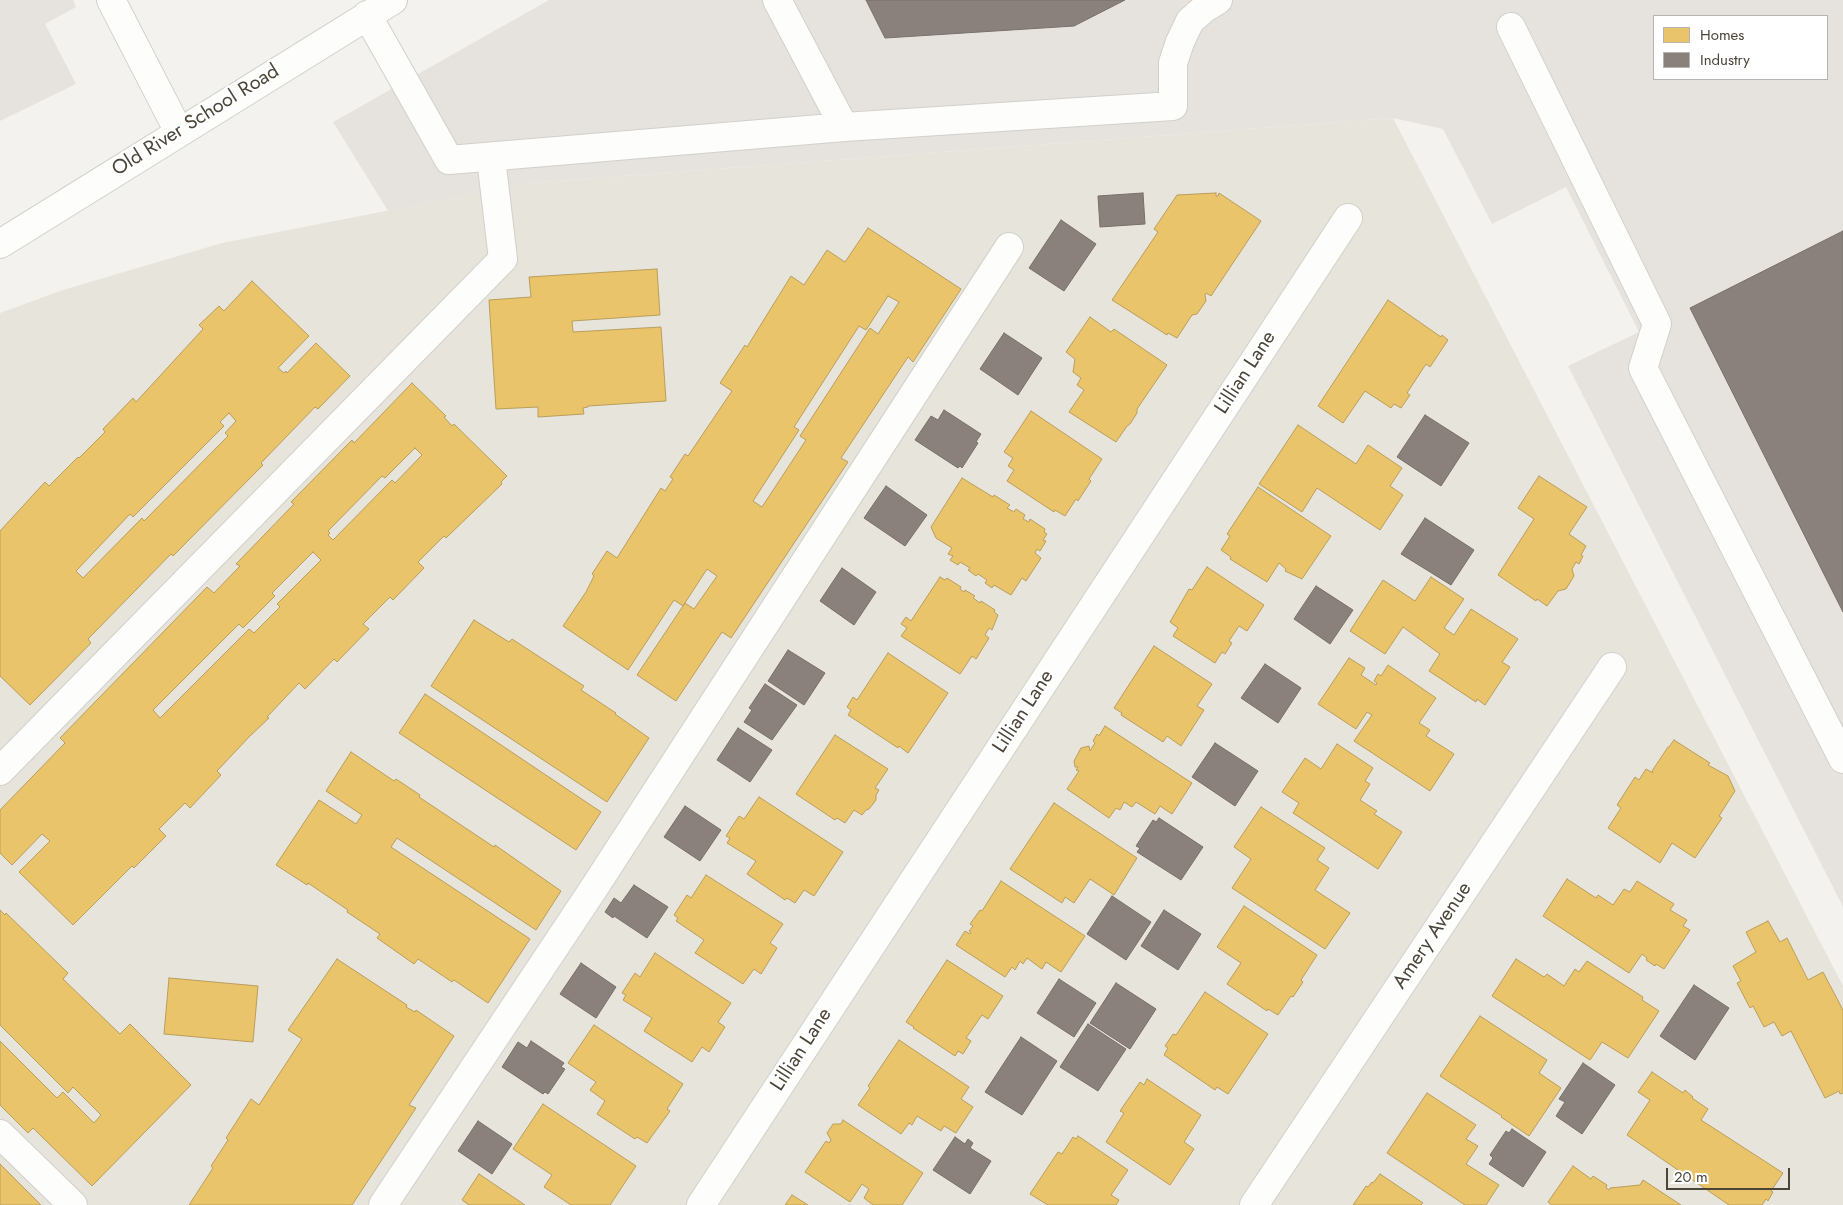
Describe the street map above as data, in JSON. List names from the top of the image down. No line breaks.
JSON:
{"streets":{"street":["Old River School Road","Lillian Lane","Amery Avenue"]},"legend":["Homes","Industry"],"scale_bar":"20 m"}
